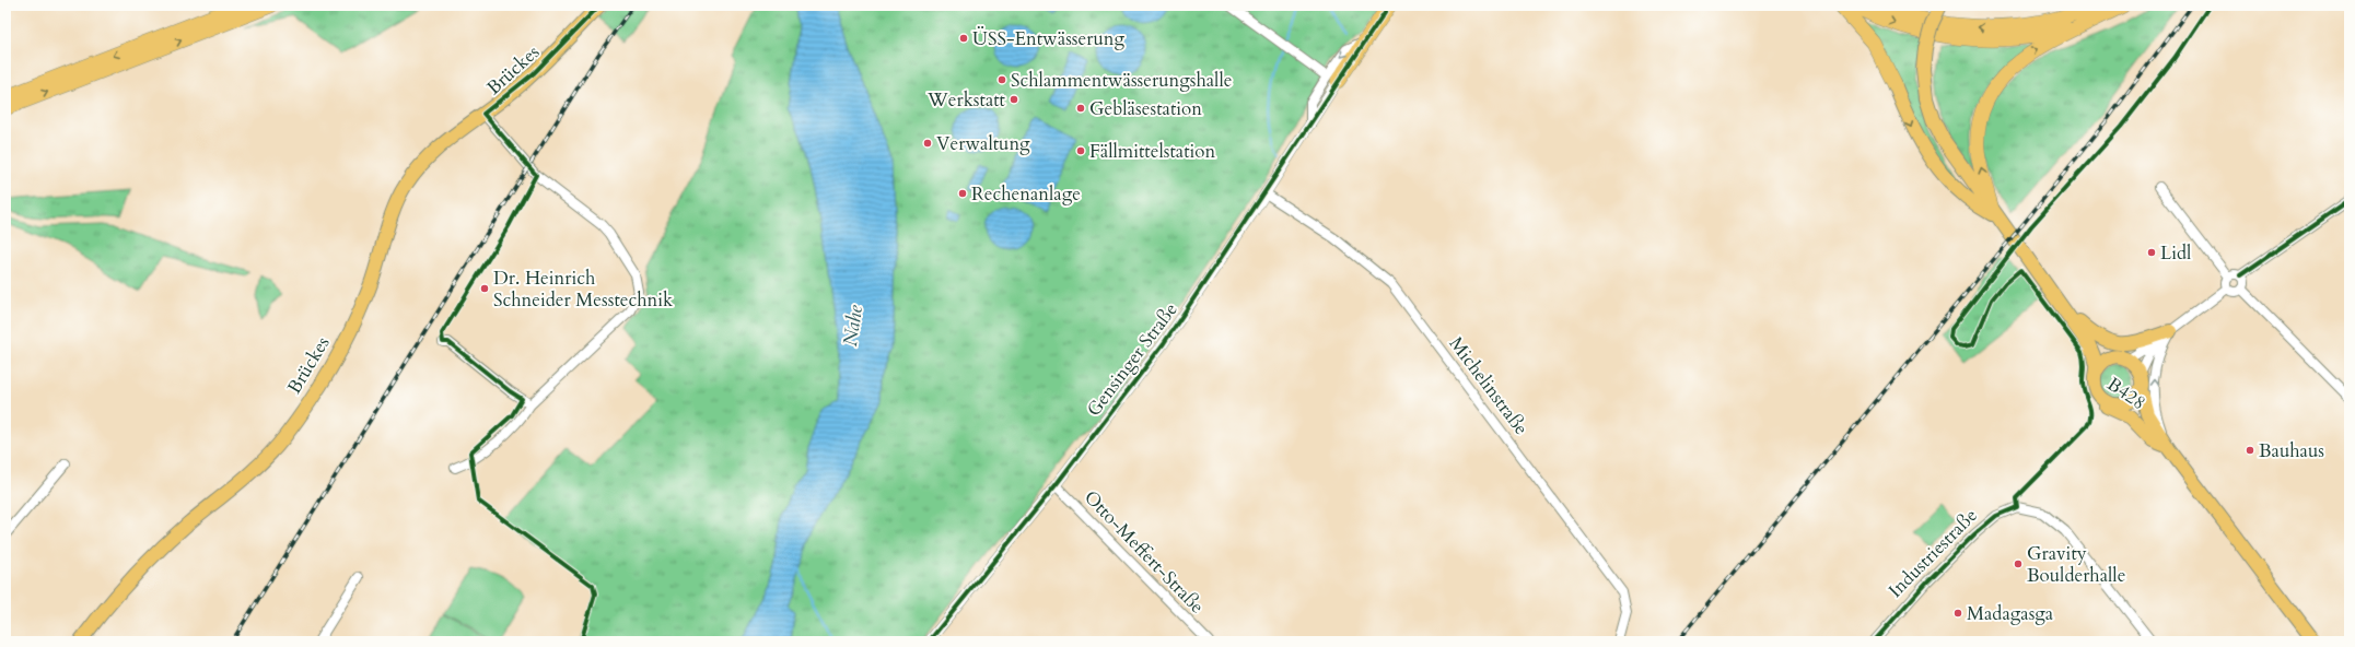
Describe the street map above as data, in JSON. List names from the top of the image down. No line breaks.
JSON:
{"streets":{"main road":["Brückes","B428"],"street":["Gensinger Straße","Michelinstraße","Otto-Meffert-Straße","Industriestraße"]},"crossings":[["Gensinger Straße","Michelinstraße"],["Gensinger Straße","Otto-Meffert-Straße"]],"water":["Nahe"],"places":["ÜSS-Entwässerung","Schlammentwässerungshalle","Werkstatt","Gebläsestation","Verwaltung","Fällmittelstation","Rechenanlage","Lidl","Dr. Heinrich Schneider Messtechnik","Bauhaus","Gravity Boulderhalle","Madagasga"]}
